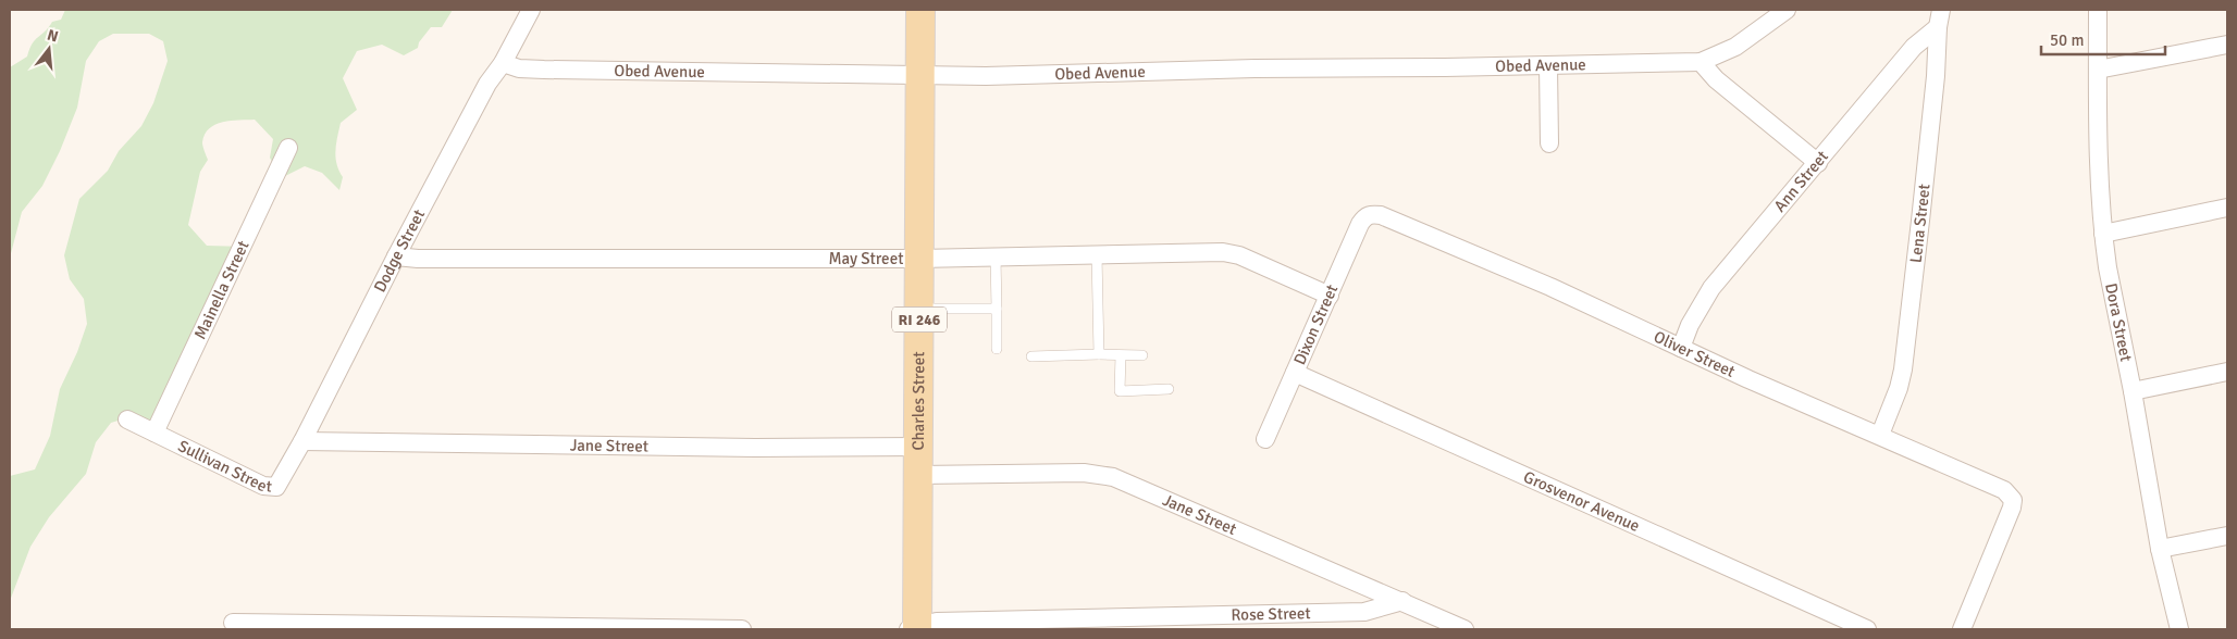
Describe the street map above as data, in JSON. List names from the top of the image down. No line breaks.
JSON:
{"streets":{"main road":["RI 246","Charles Street"],"street":["Obed Avenue","Ann Street","Lena Street","Dodge Street","May Street","Mainella Street","Dora Street","Dixon Street","Oliver Street","Jane Street","Sullivan Street","Grosvenor Avenue","Rose Street"]},"crossings":[["Obed Avenue","Dodge Street"],["Obed Avenue","Charles Street"],["Ann Street","Lena Street"],["Ann Street","Oliver Street"],["Lena Street","Oliver Street"],["Dodge Street","May Street"],["Dodge Street","Jane Street"],["Dodge Street","Sullivan Street"],["May Street","Dixon Street"],["May Street","Charles Street"],["Mainella Street","Sullivan Street"],["Dixon Street","Oliver Street"],["Dixon Street","Grosvenor Avenue"],["Charles Street","Jane Street"],["Charles Street","Rose Street"],["Jane Street","Sullivan Street"],["Jane Street","Rose Street"]],"scale_bar":"50 m","north":"top"}
